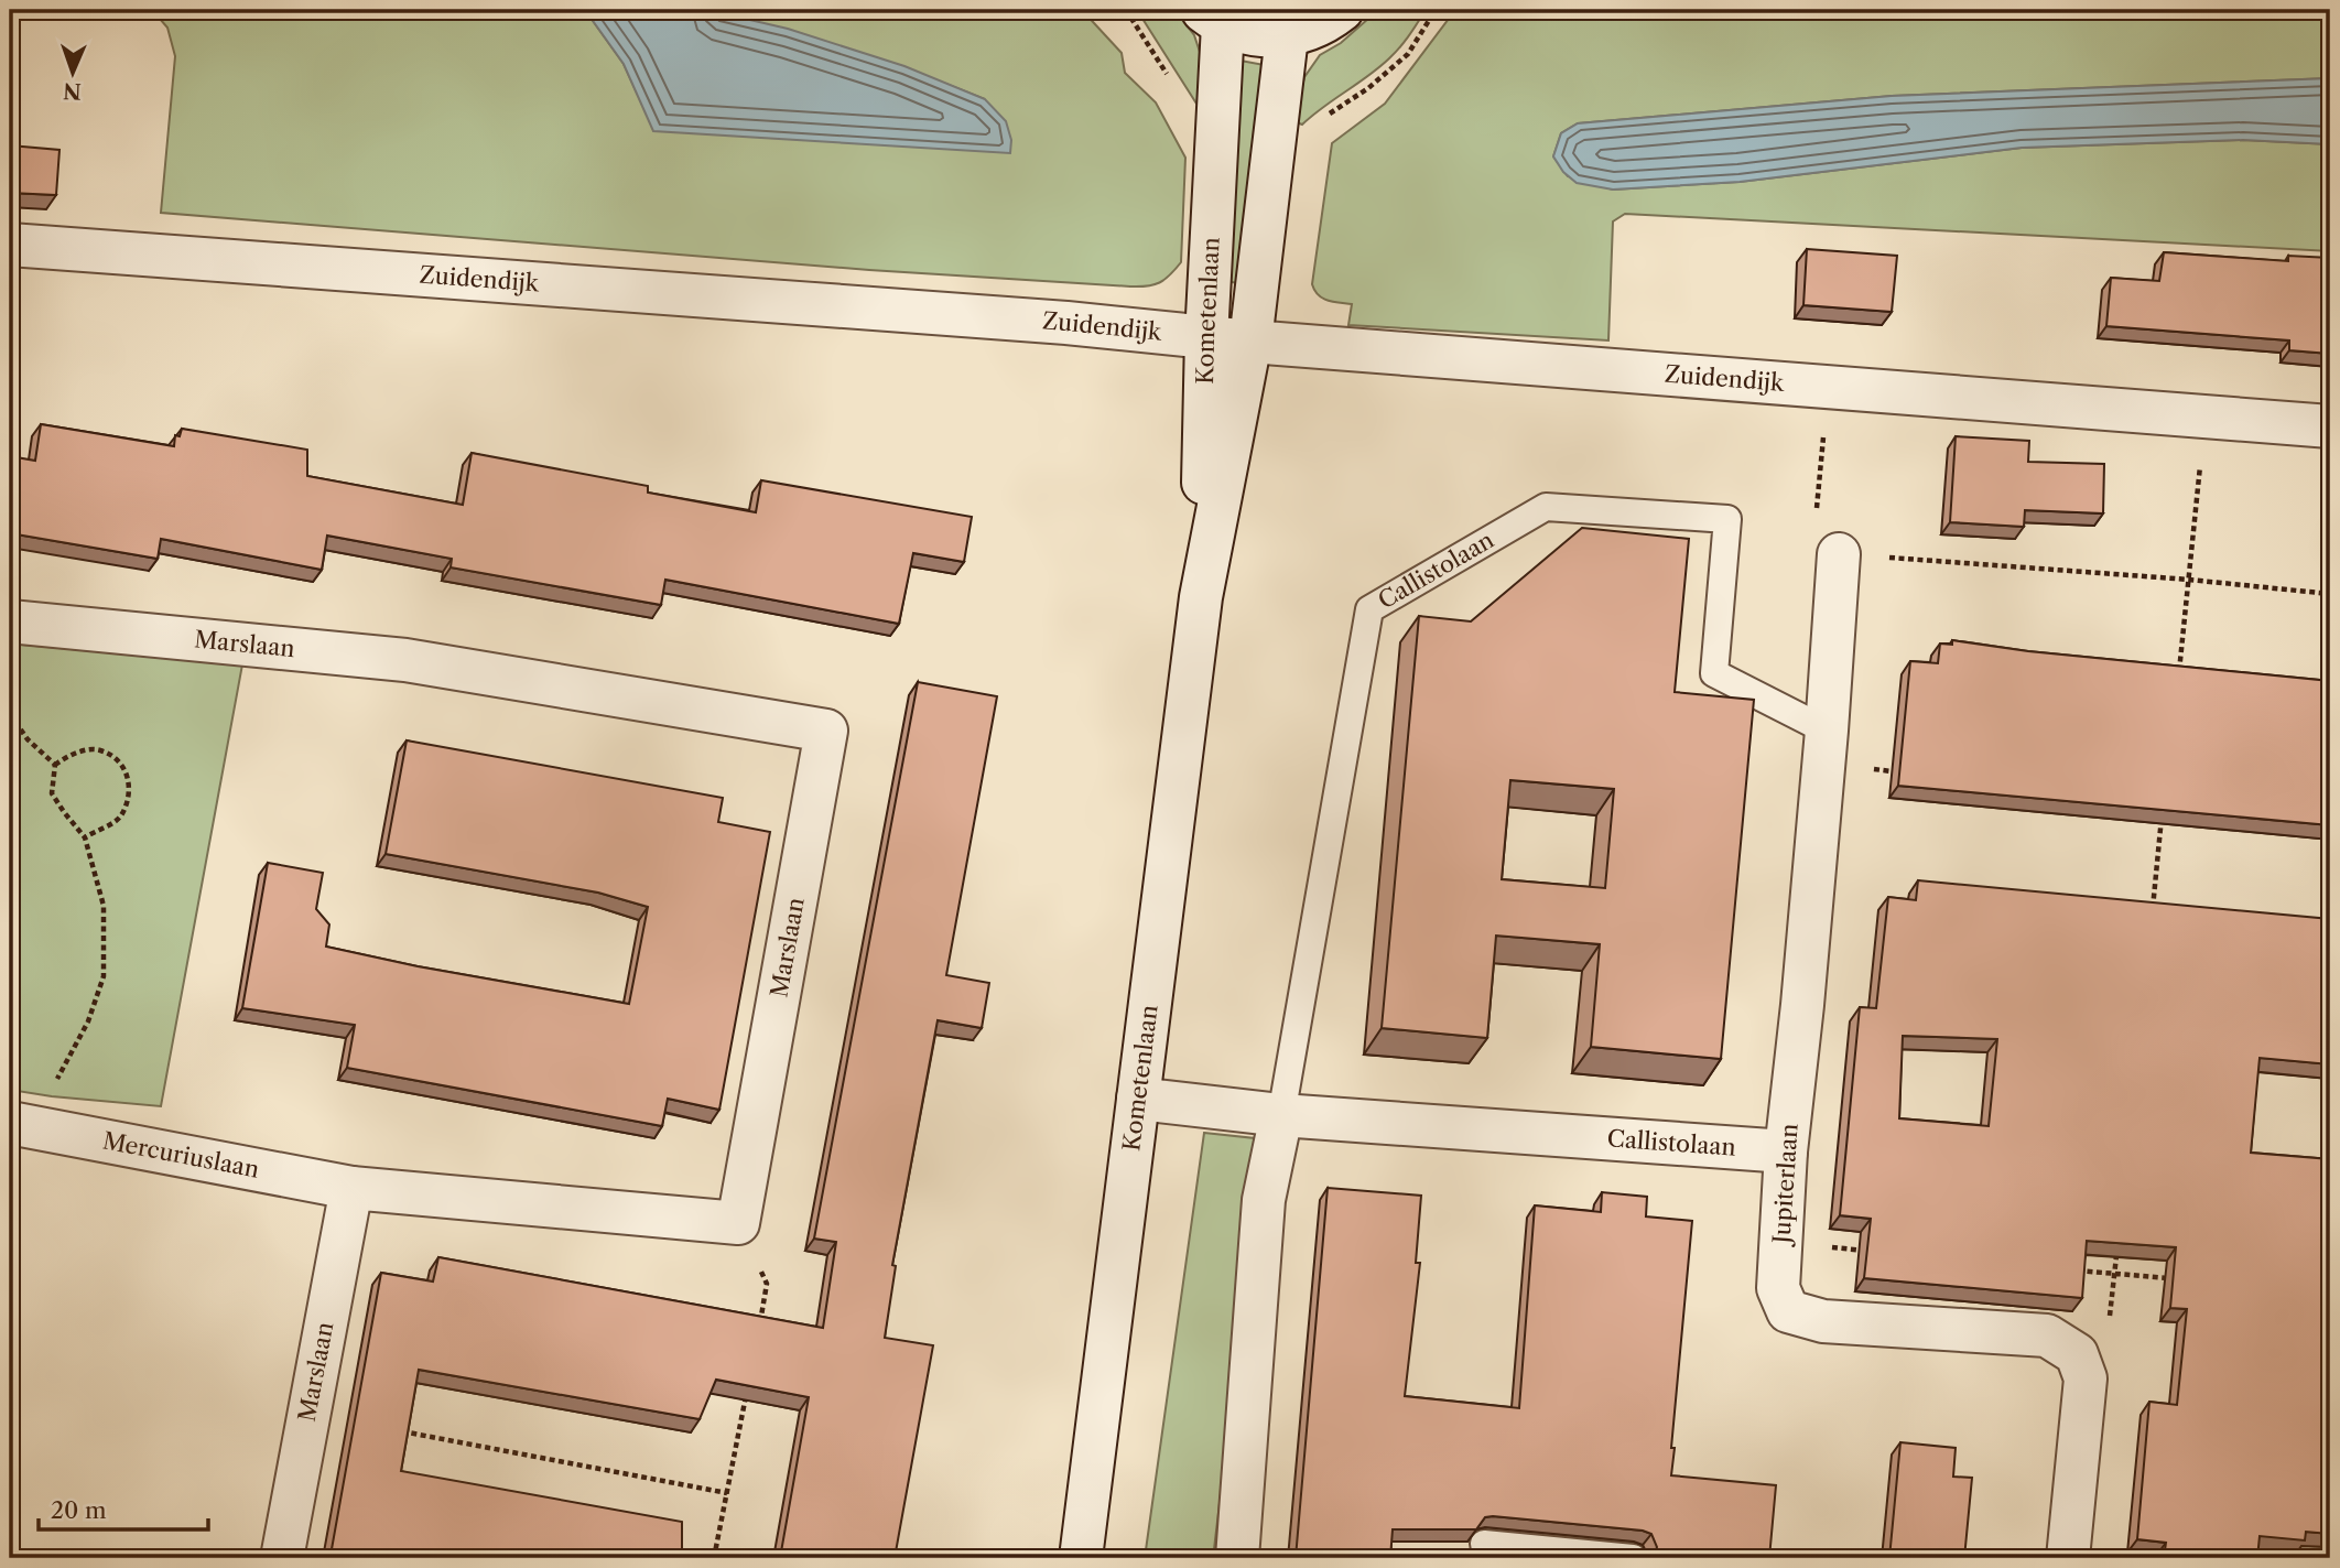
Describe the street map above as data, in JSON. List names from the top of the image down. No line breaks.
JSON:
{"streets":{"street":["Zuidendijk","Kometenlaan","Callistolaan","Marslaan","Mercuriuslaan","Jupiterlaan"]},"crossings":[["Zuidendijk","Kometenlaan"],["Kometenlaan","Callistolaan"],["Callistolaan","Jupiterlaan"],["Marslaan","Mercuriuslaan"]],"scale_bar":"20 m","north":"bottom"}
